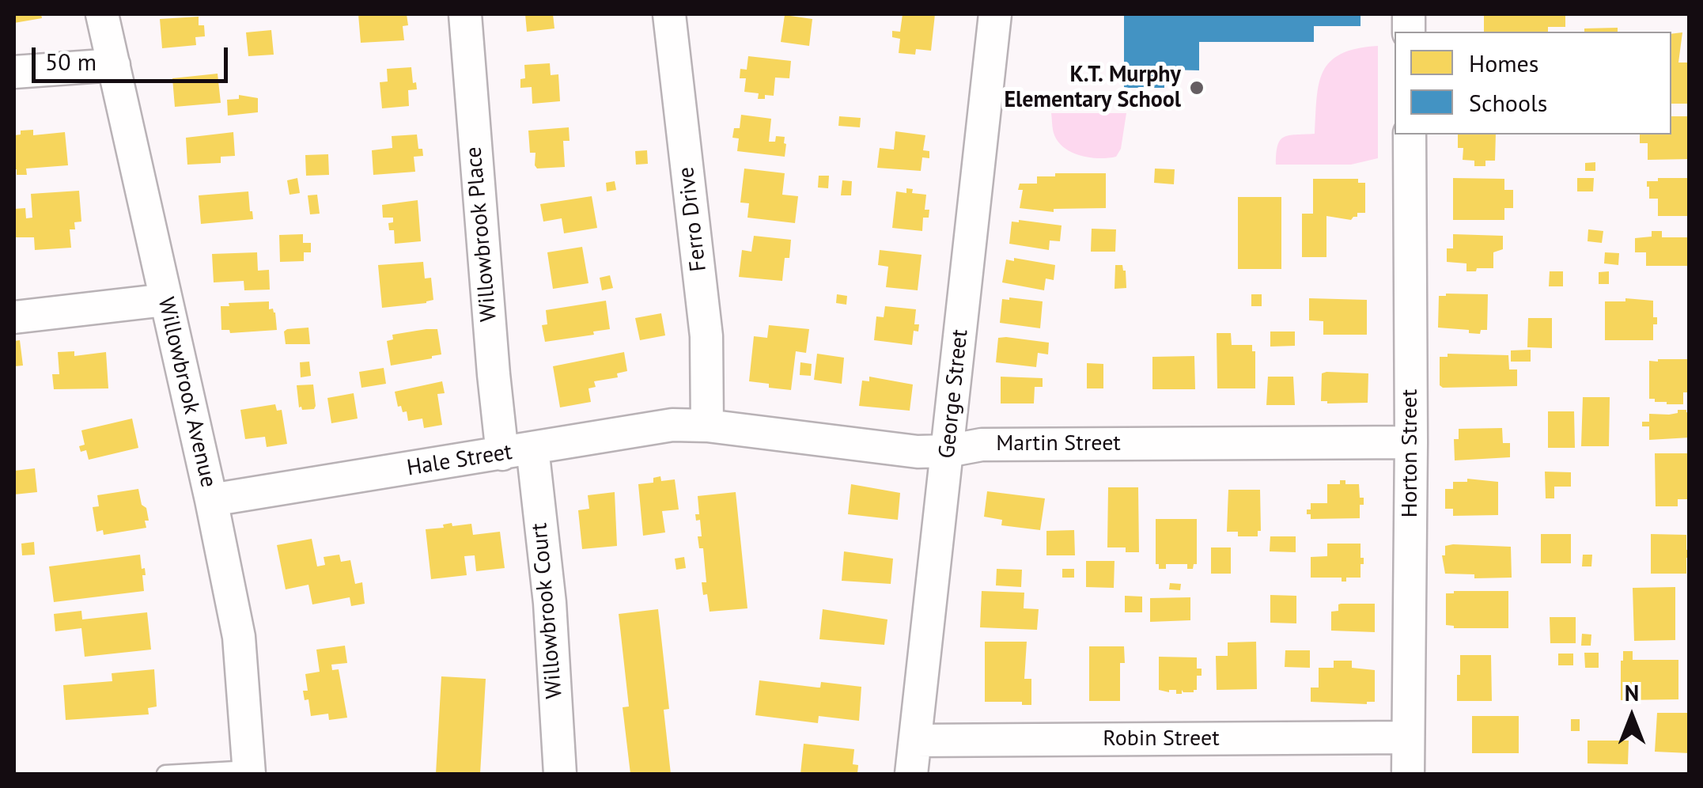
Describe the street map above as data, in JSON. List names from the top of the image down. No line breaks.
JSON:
{"streets":{"street":["Ferro Drive","Willowbrook Place","Willowbrook Avenue","George Street","Martin Street","Horton Street","Hale Street","Willowbrook Court","Robin Street"]},"crossings":[["Ferro Drive","Martin Street"],["Ferro Drive","Hale Street"],["Willowbrook Place","Hale Street"],["Willowbrook Place","Willowbrook Court"],["Willowbrook Avenue","Hale Street"],["George Street","Martin Street"],["George Street","Robin Street"],["Martin Street","Horton Street"],["Martin Street","Hale Street"],["Horton Street","Robin Street"],["Hale Street","Willowbrook Court"]],"places":["K.T. Murphy Elementary School"],"legend":["Homes","Schools"],"scale_bar":"50 m","north":"top"}
